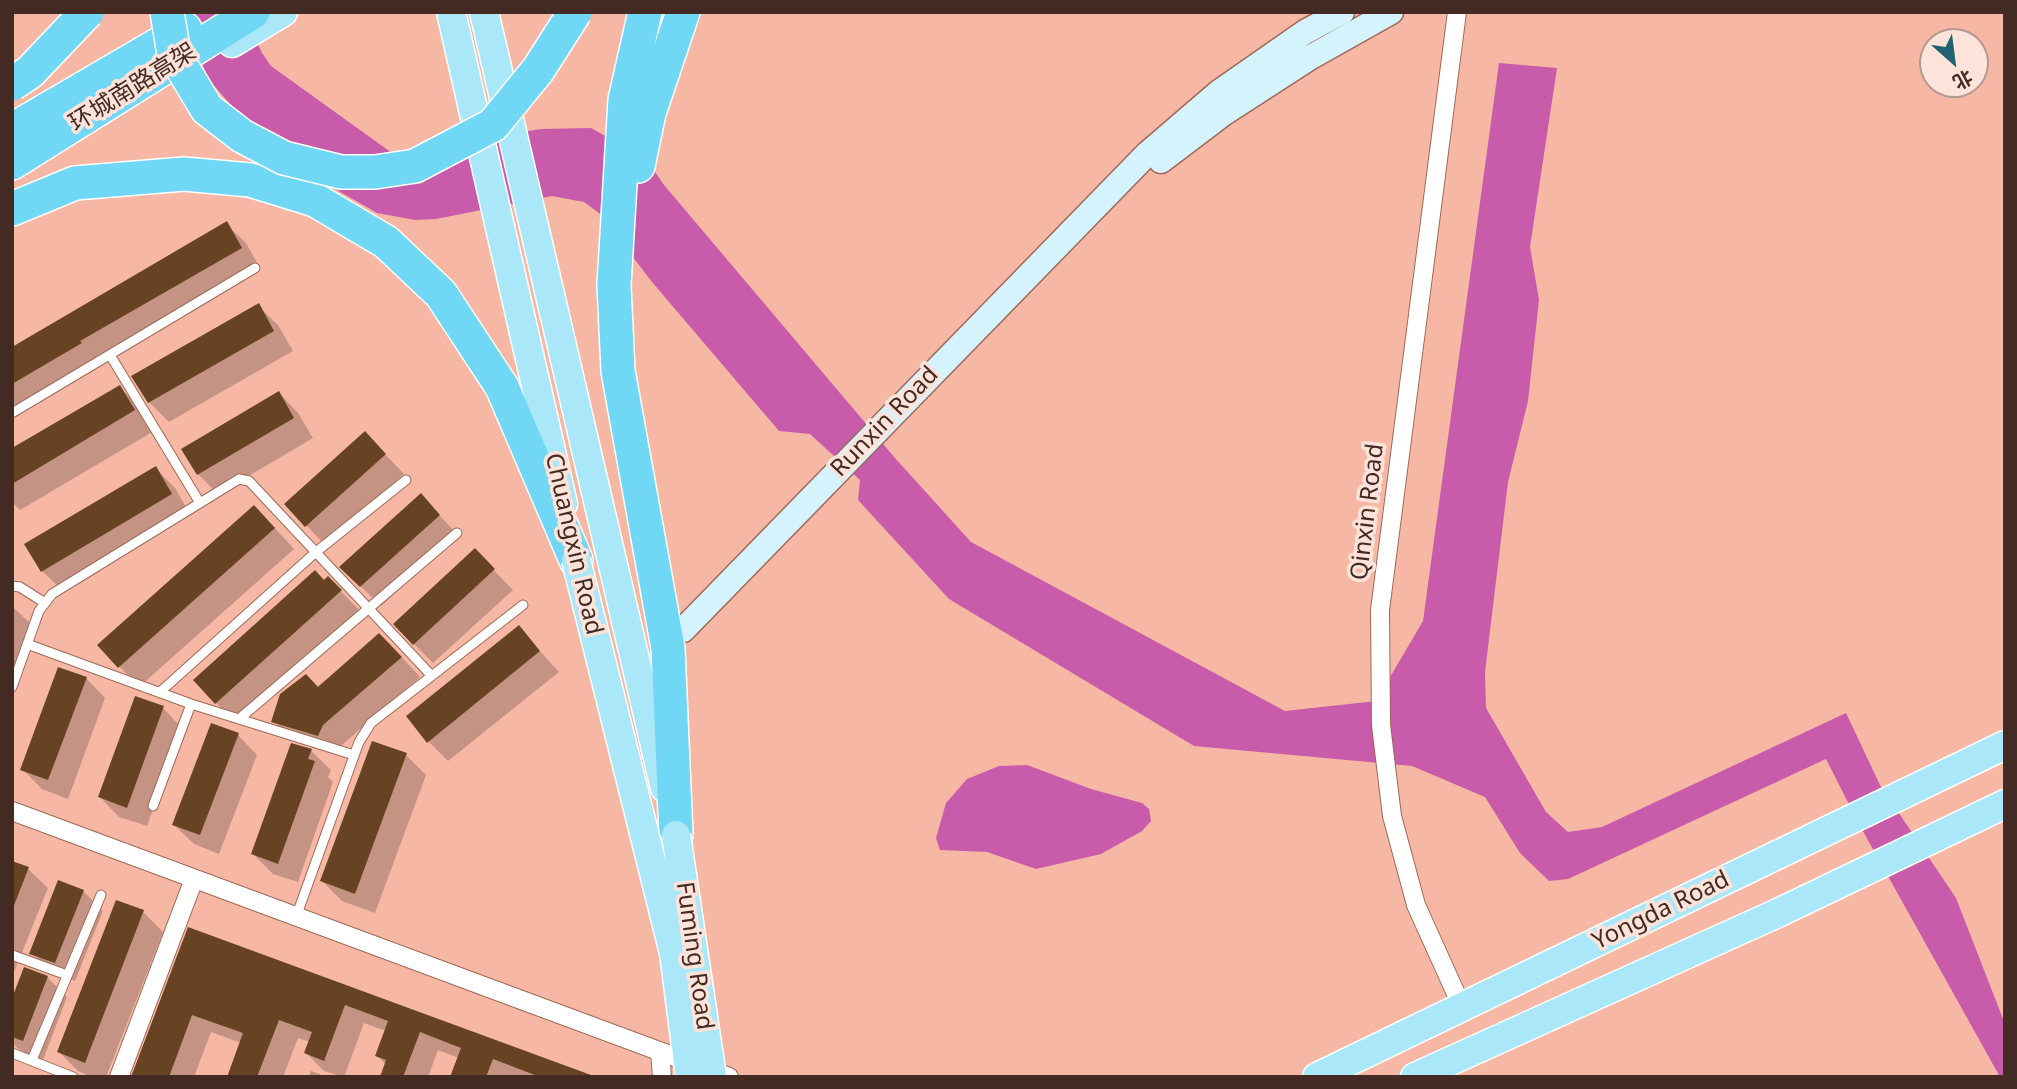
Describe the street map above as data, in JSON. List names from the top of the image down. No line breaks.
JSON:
{"streets":{"highway":["环城南路高架"],"main road":["Chuangxin Road","Yongda Road","Fuming Road"],"street":["Runxin Road","Qinxin Road"]},"crossings":[["Qinxin Road","Yongda Road"],["Chuangxin Road","Fuming Road"]],"north":"bottom right"}
